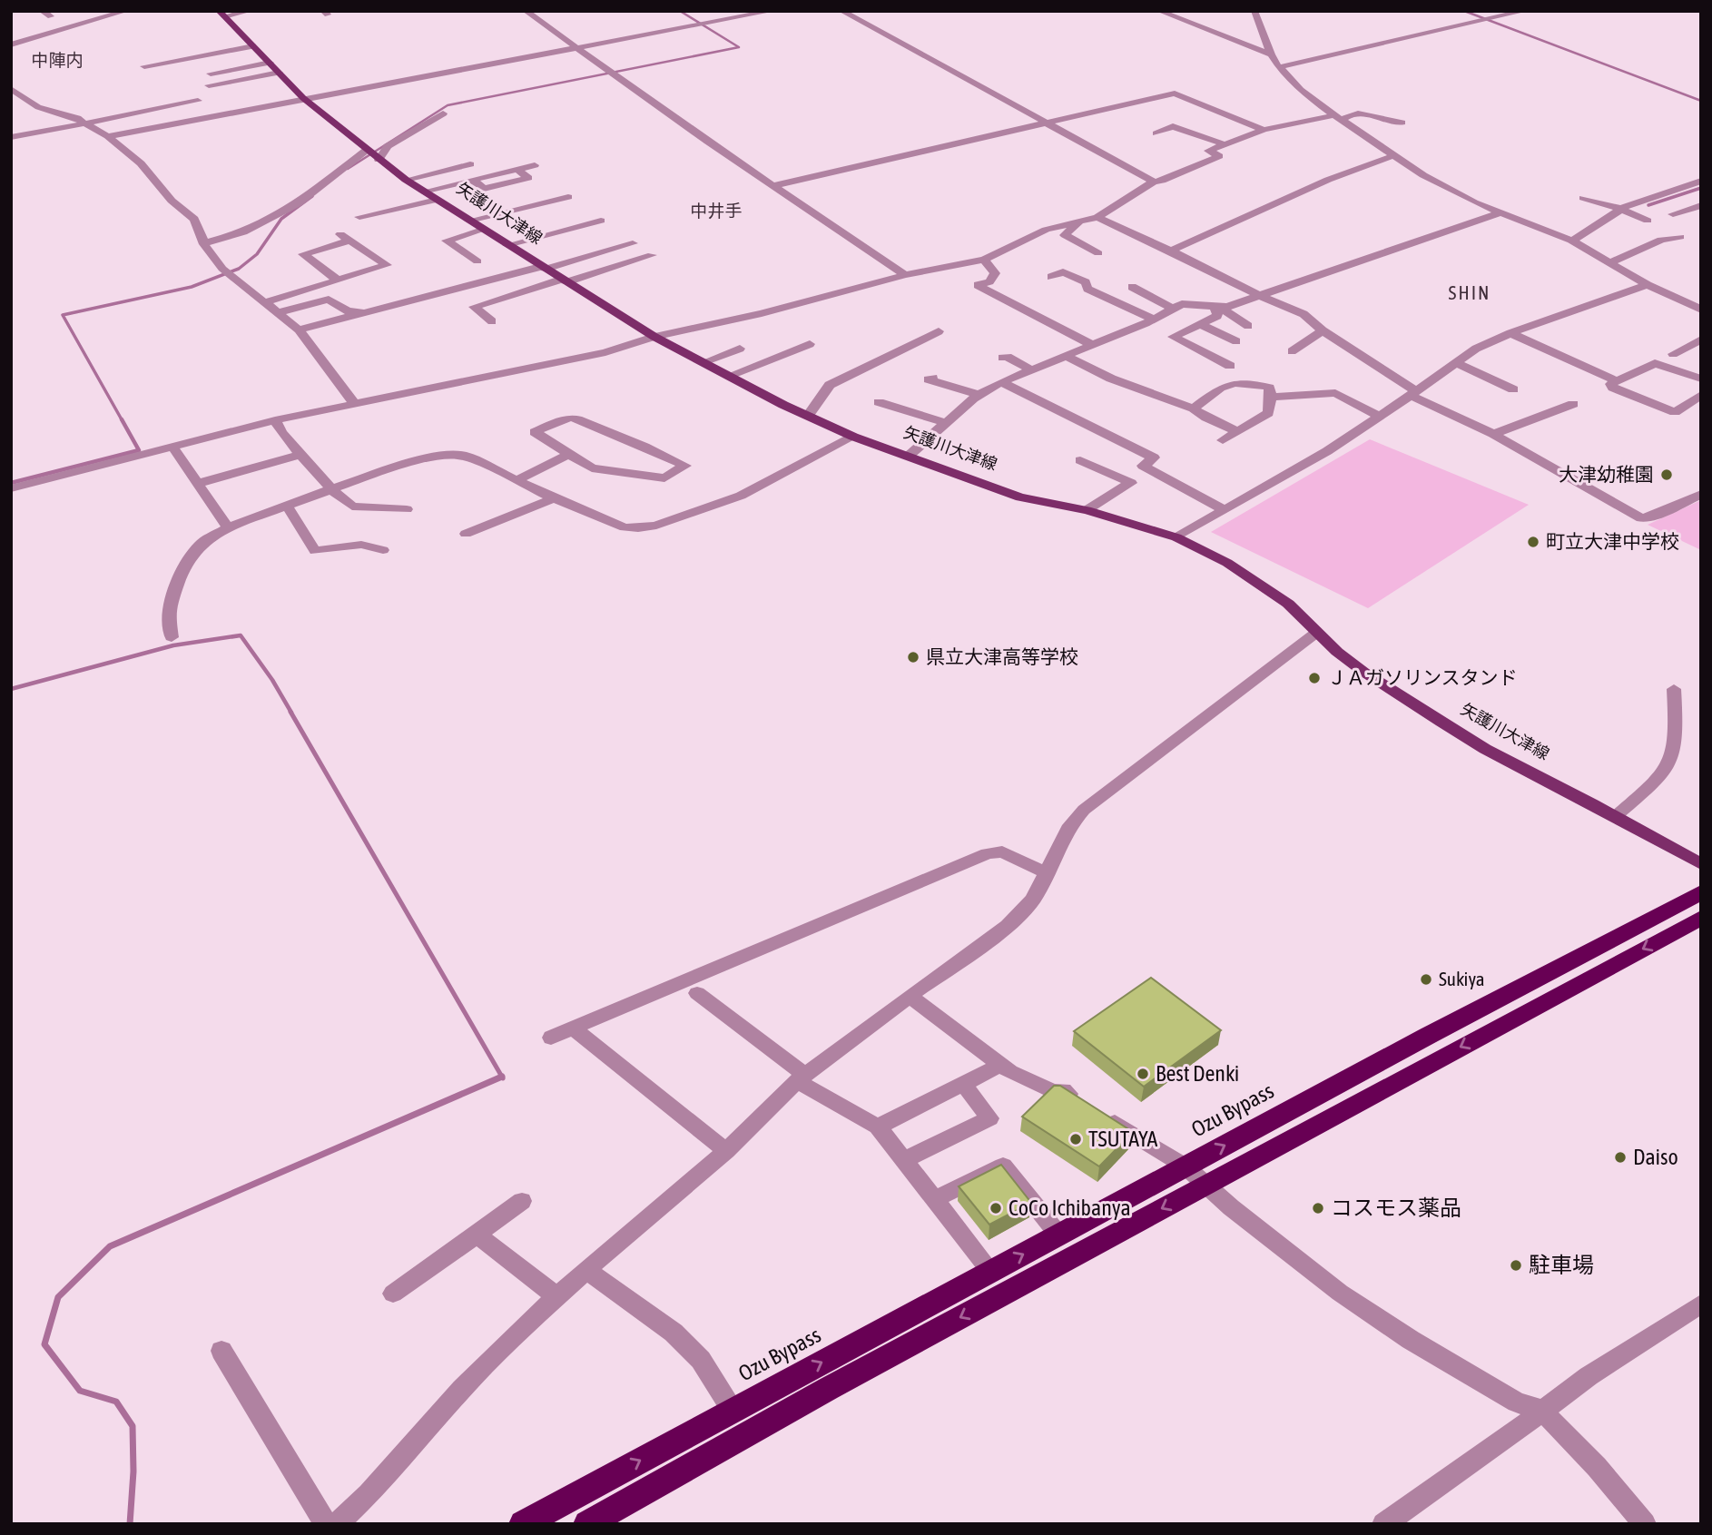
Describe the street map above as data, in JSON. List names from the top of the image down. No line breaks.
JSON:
{"streets":{"highway":["Ozu Bypass"],"main road":["矢護川大津線"]},"districts":["中陣内","中井手","SHIN"],"places":["大津幼稚園","町立大津中学校","県立大津高等学校","ＪＡガソリンスタンド","Sukiya","Best Denki","TSUTAYA","Daiso","CoCo Ichibanya","コスモス薬品","駐車場"]}
